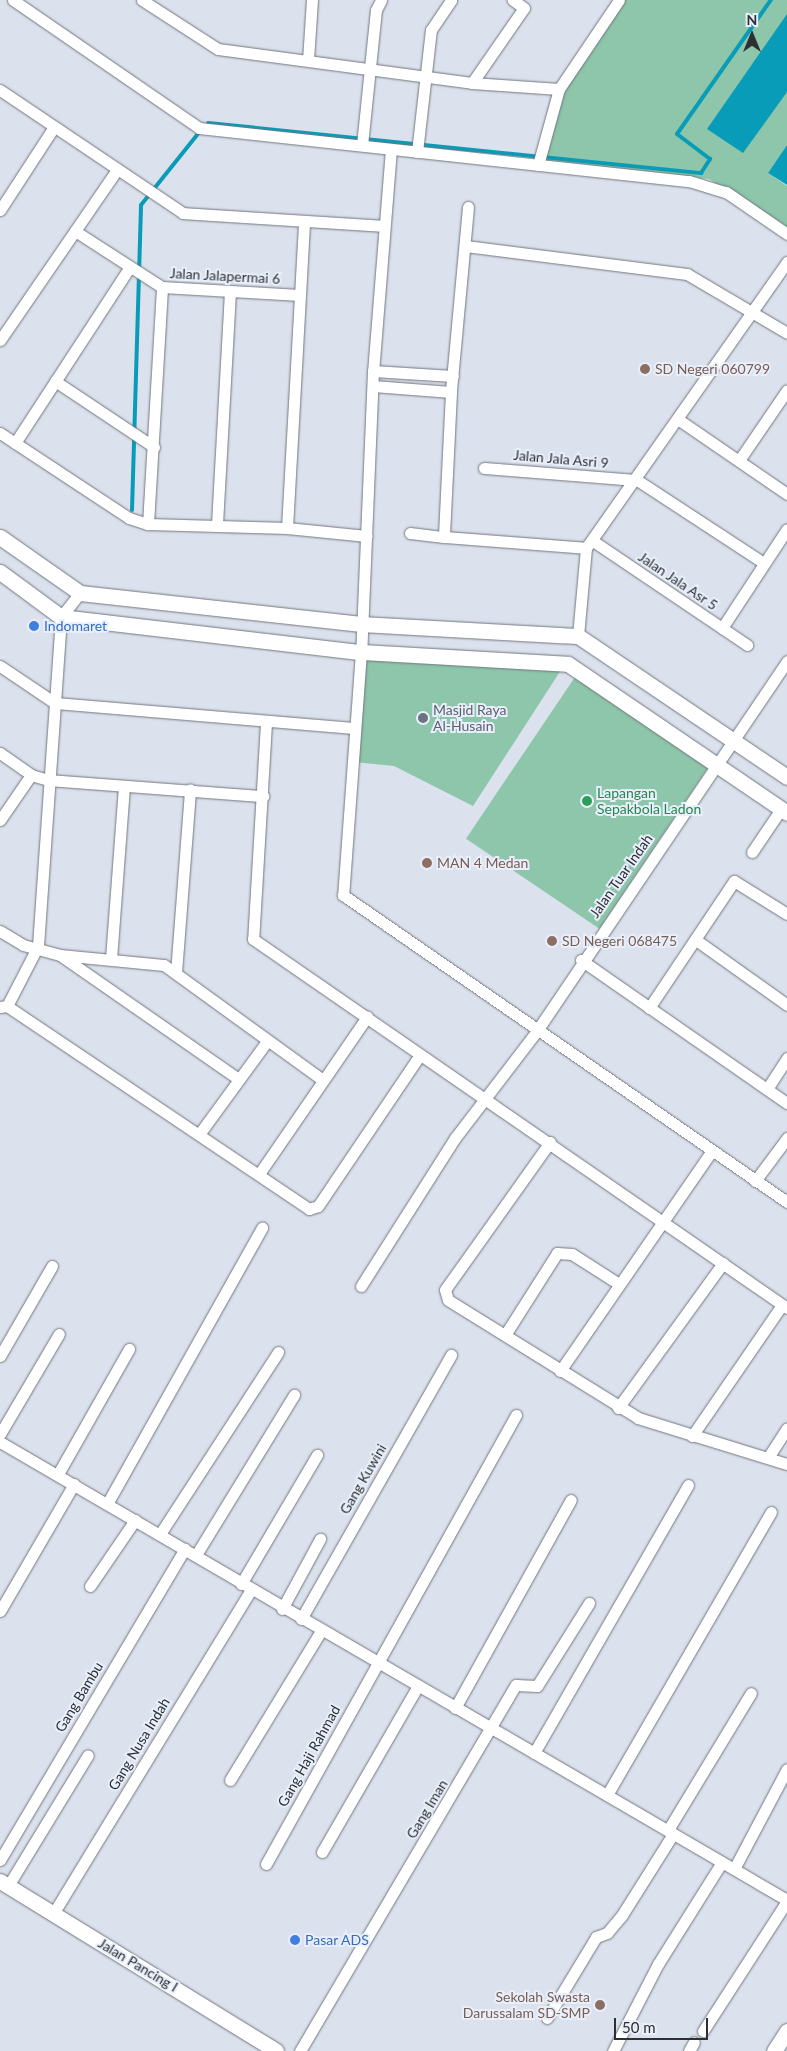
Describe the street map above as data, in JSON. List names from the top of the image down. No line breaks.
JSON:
{"streets":{"street":["Jalan Jalapermai 6","Jalan Jala Asri 9","Jalan Jala Asr 5","Jalan Tuar Indah","Gang Kuwini","Gang Bambu","Gang Nusa Indah","Gang Haji Rahmad","Gang Iman","Jalan Pancing I"]},"crossings":[["Gang Nusa Indah","Jalan Pancing I"]],"places":["SD Negeri 060799","Indomaret","Masjid Raya Al-Husain","Lapangan Sepakbola Ladon","MAN 4 Medan","SD Negeri 068475","Pasar ADS","Sekolah Swasta Darussalam SD-SMP"],"scale_bar":"50 m","north":"top"}
